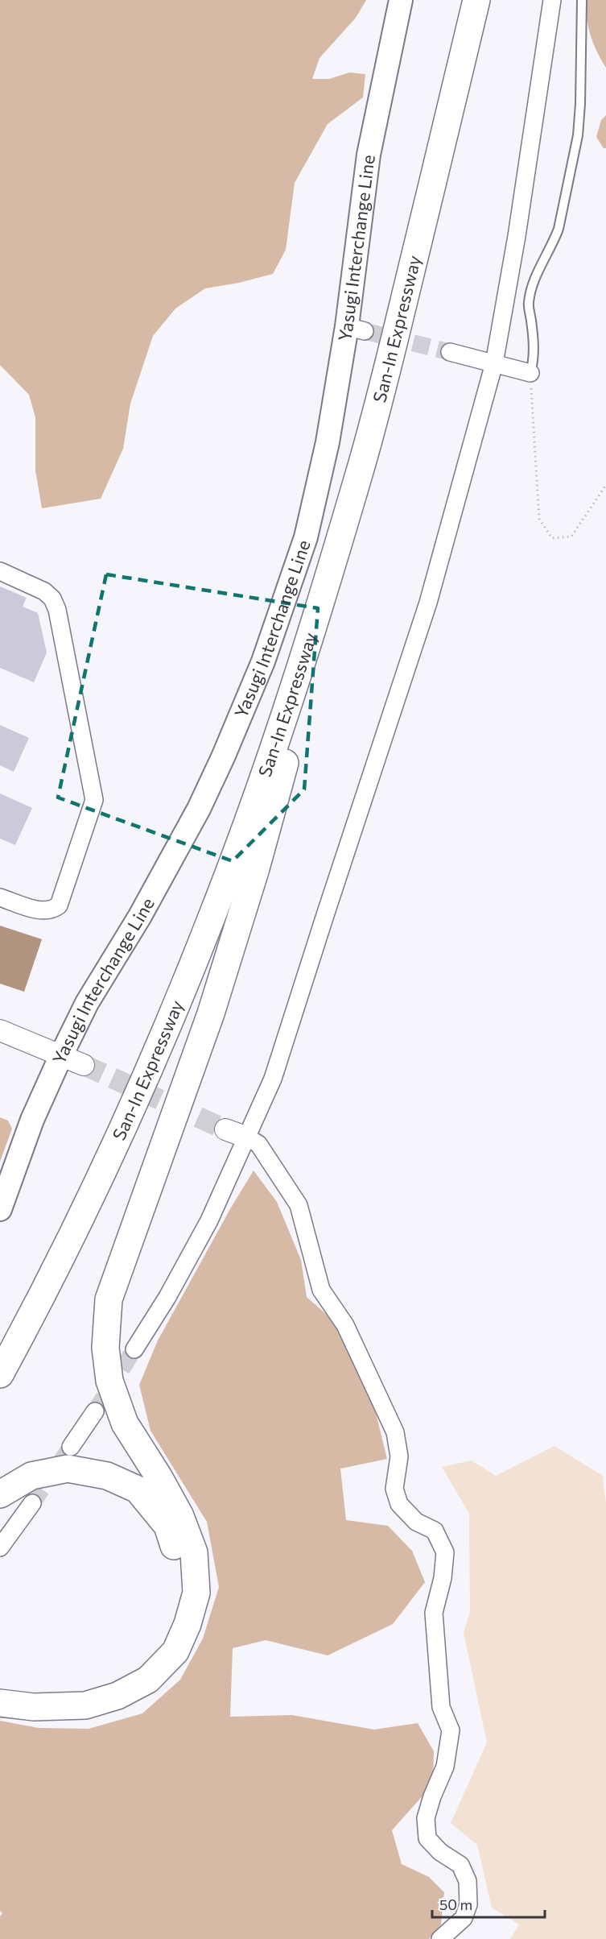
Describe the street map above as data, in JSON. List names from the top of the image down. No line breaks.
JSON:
{"streets":{"highway":["San-In Expressway"],"main road":["Yasugi Interchange Line"]},"scale_bar":"50 m"}
